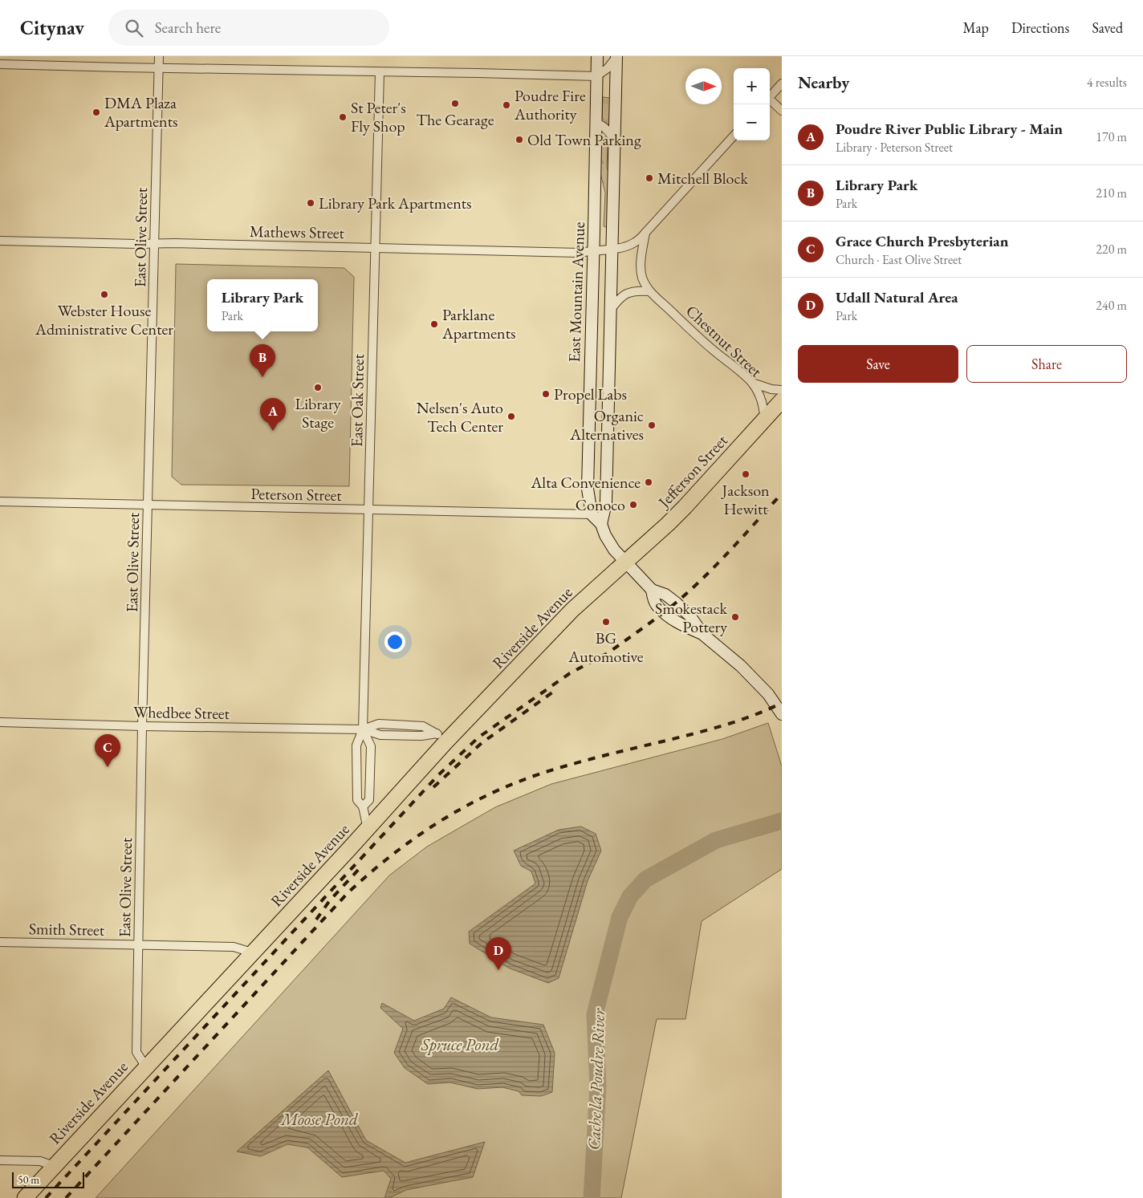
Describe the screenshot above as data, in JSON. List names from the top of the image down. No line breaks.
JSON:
{"streets":{"highway":["Jefferson Street","Riverside Avenue"],"street":["Mathews Street","East Olive Street","East Mountain Avenue","Chestnut Street","East Oak Street","Peterson Street","Whedbee Street","Smith Street"]},"crossings":[["Mathews Street","East Olive Street"],["Mathews Street","East Mountain Avenue"],["Mathews Street","East Oak Street"],["East Olive Street","Peterson Street"],["East Olive Street","Riverside Avenue"],["East Olive Street","Whedbee Street"],["East Olive Street","Smith Street"],["East Mountain Avenue","Peterson Street"],["Chestnut Street","Jefferson Street"],["East Oak Street","Peterson Street"],["East Oak Street","Riverside Avenue"],["East Oak Street","Whedbee Street"],["Jefferson Street","Riverside Avenue"],["Riverside Avenue","Whedbee Street"],["Riverside Avenue","Smith Street"]],"water":["Spruce Pond","Cache la Poudre River","Moose Pond"],"places":["The Gearage","Poudre Fire Authority","DMA Plaza Apartments","St Peter's Fly Shop","Old Town Parking","Mitchell Block","Library Park Apartments","Webster House Administrative Center","Parklane Apartments","Library Stage","Propel Labs","Nelsen's Auto Tech Center","Organic Alternatives","Jackson Hewitt","Alta Convenience","Conoco","Smokestack Pottery","BG Automotive"],"scale_bar":"50 m","north":"right","page":{"header":"Citynav","search":"Search here","nav":["Map","Directions","Saved"],"heading":["Nearby","4 results"],"map_buttons":["+","−"],"list":[{"mark":"A","name":"Poudre River Public Library - Main","note":"Library · Peterson Street","value":"170 m"},{"mark":"B","name":"Library Park","note":"Park","value":"210 m"},{"mark":"C","name":"Grace Church Presbyterian","note":"Church · East Olive Street","value":"220 m"},{"mark":"D","name":"Udall Natural Area","note":"Park","value":"240 m"}],"popup":["Library Park","Park"],"buttons":["Save","Share"],"pins":["B","A","C","D"],"scale":"50 m"}}
